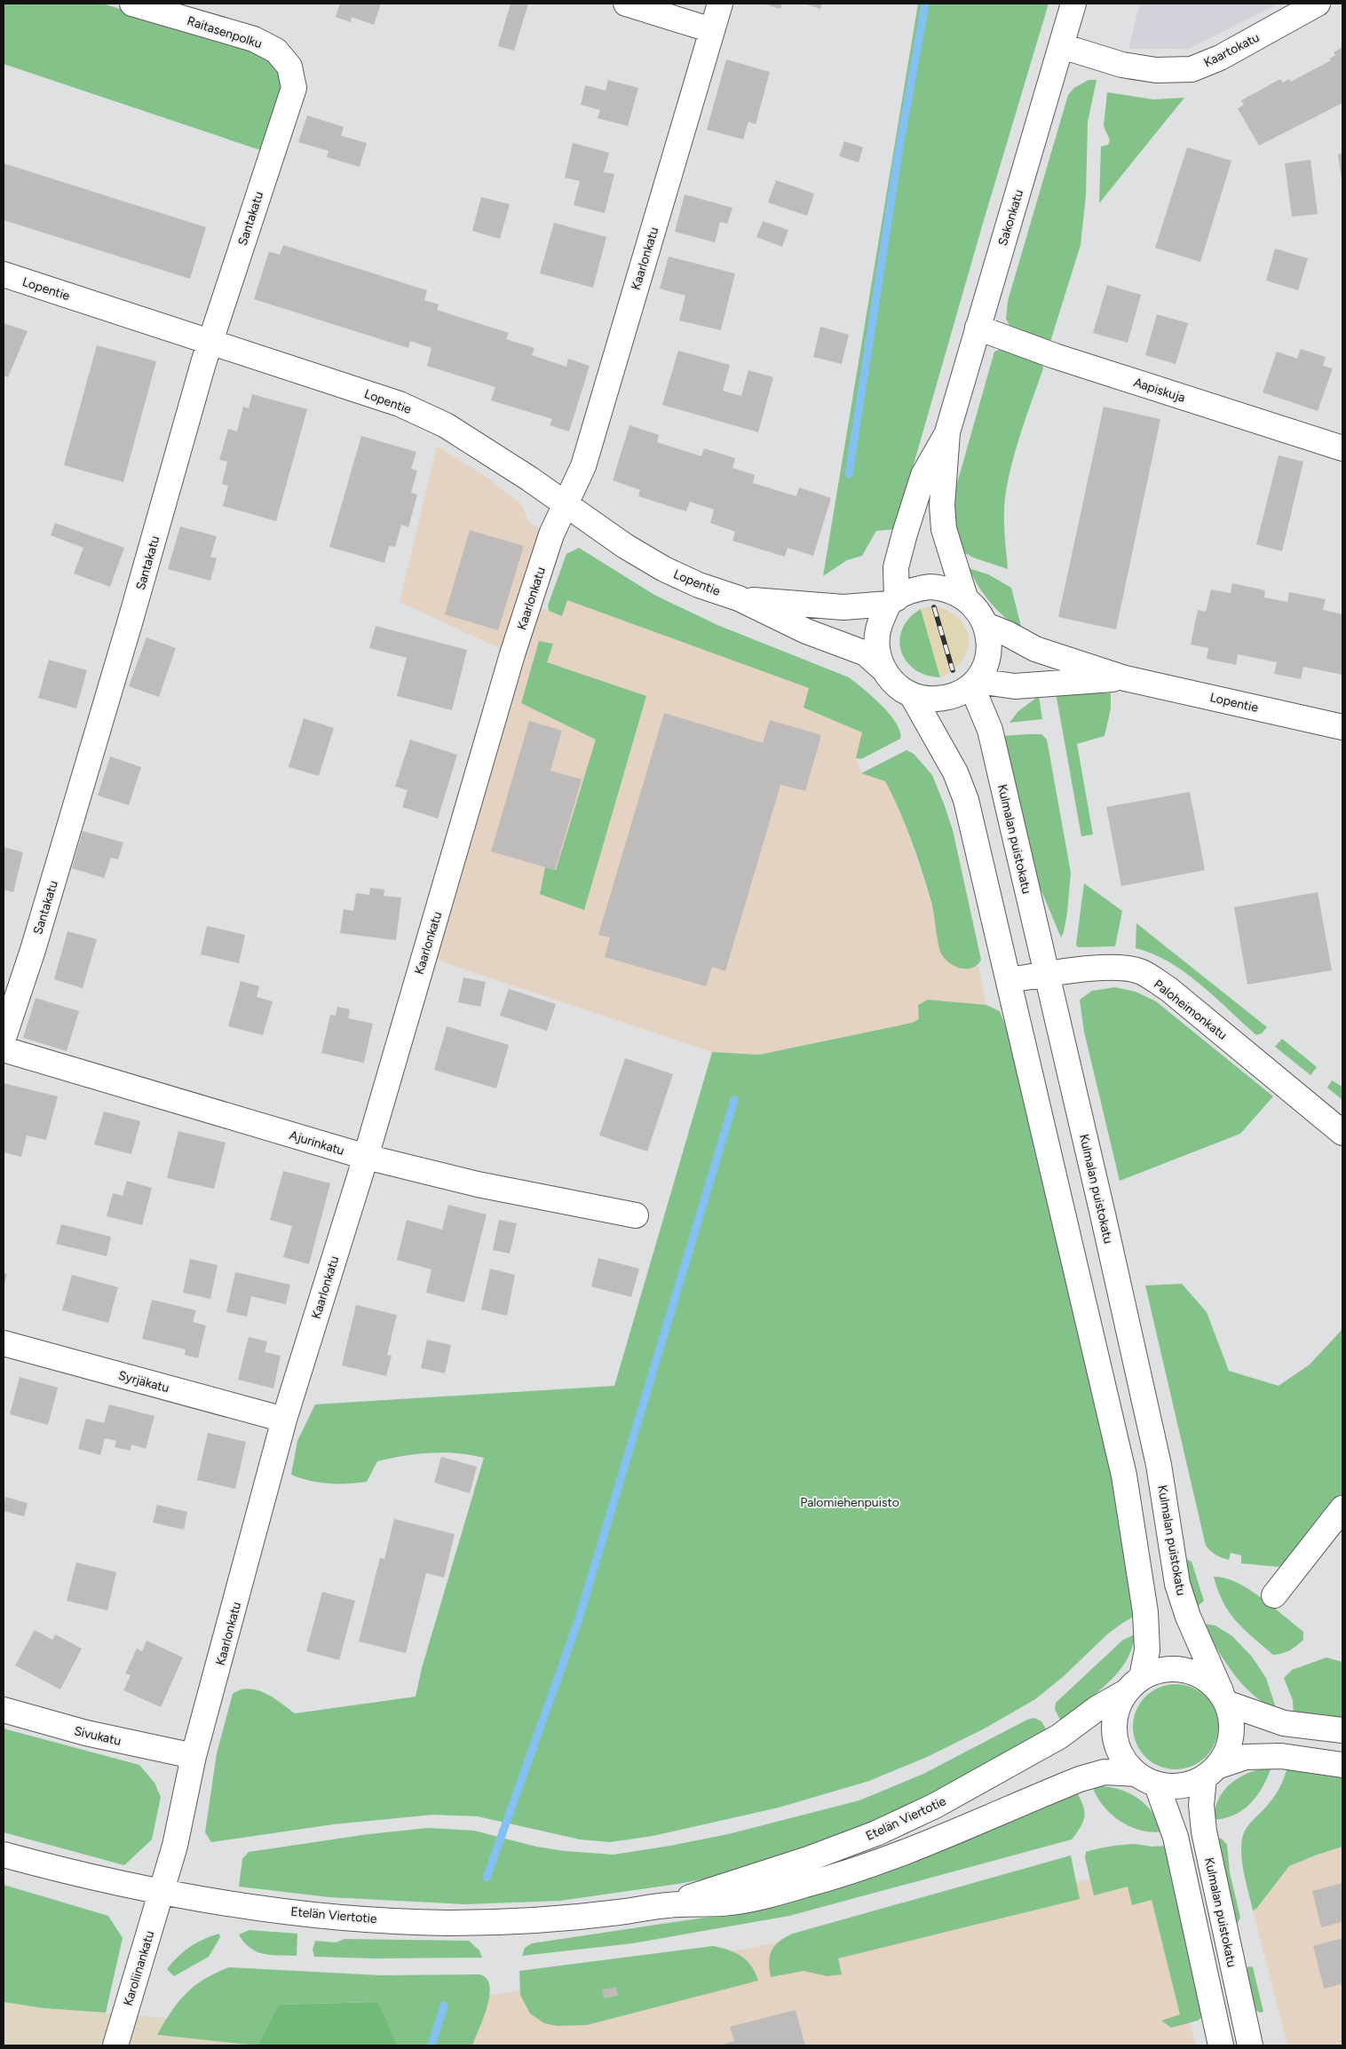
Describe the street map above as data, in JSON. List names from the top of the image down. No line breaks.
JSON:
{"streets":{"street":["Raitasenpolku","Kaartokatu","Sakonkatu","Santakatu","Kaarlonkatu","Lopentie","Aapiskuja","Kulmalan puistokatu","Paloheimonkatu","Ajurinkatu","Syrjäkatu","Sivukatu","Etelän Viertotie","Karoliinankatu"]},"crossings":[["Raitasenpolku","Santakatu"],["Kaartokatu","Sakonkatu"],["Sakonkatu","Lopentie"],["Sakonkatu","Aapiskuja"],["Sakonkatu","Kulmalan puistokatu"],["Santakatu","Lopentie"],["Kaarlonkatu","Lopentie"],["Kaarlonkatu","Ajurinkatu"],["Kaarlonkatu","Syrjäkatu"],["Kaarlonkatu","Sivukatu"],["Kaarlonkatu","Etelän Viertotie"],["Kaarlonkatu","Karoliinankatu"],["Lopentie","Kulmalan puistokatu"],["Kulmalan puistokatu","Paloheimonkatu"],["Kulmalan puistokatu","Etelän Viertotie"],["Etelän Viertotie","Karoliinankatu"]],"parks":["Palomiehenpuisto"]}
